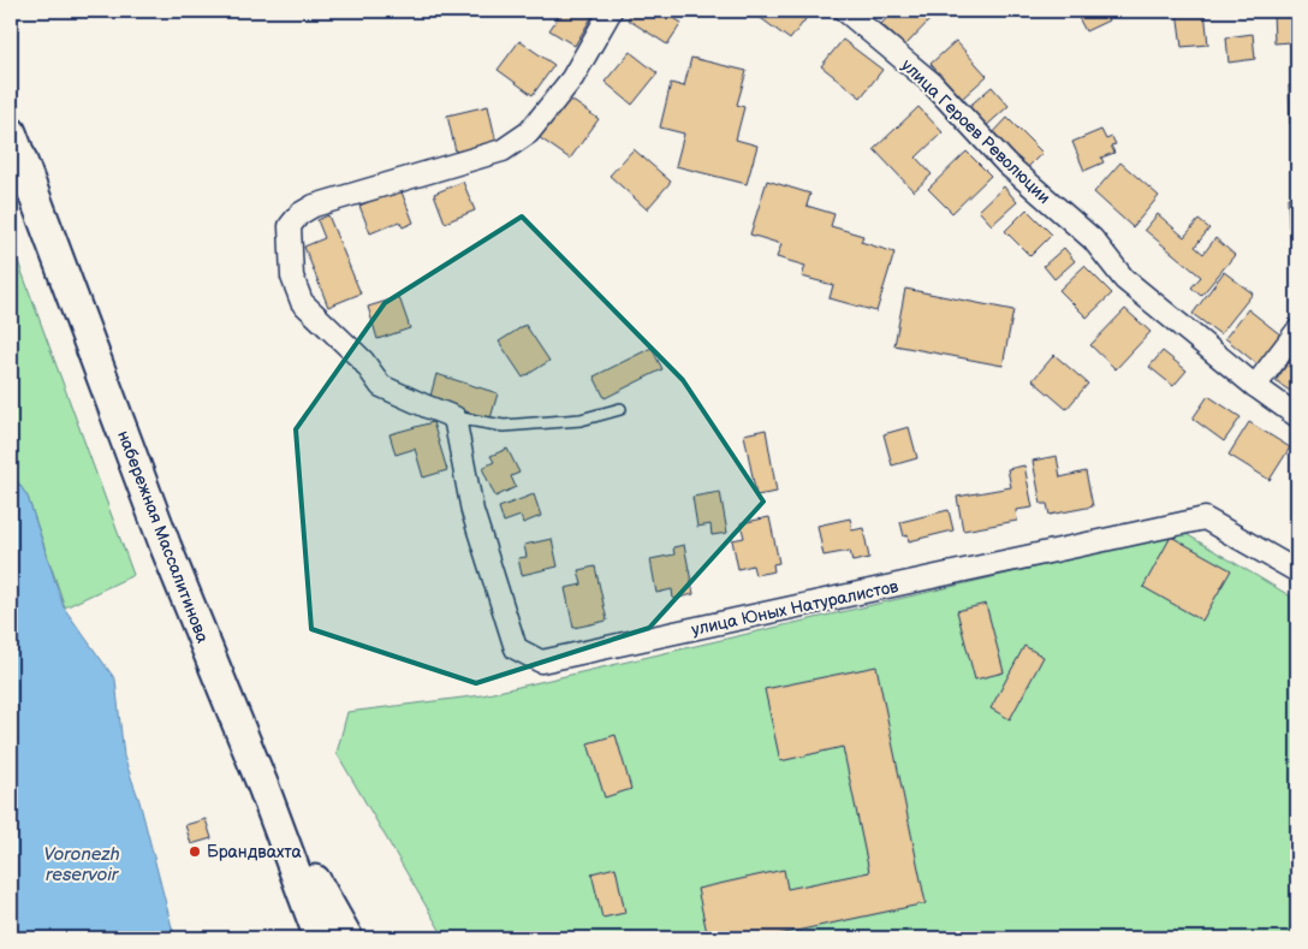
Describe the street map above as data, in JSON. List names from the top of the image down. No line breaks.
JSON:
{"streets":{"main road":["набережная Массалитинова"],"street":["улица Героев Революции","улица Юных Натуралистов"]},"water":["Voronezh reservoir"],"places":["Брандвахта"]}
